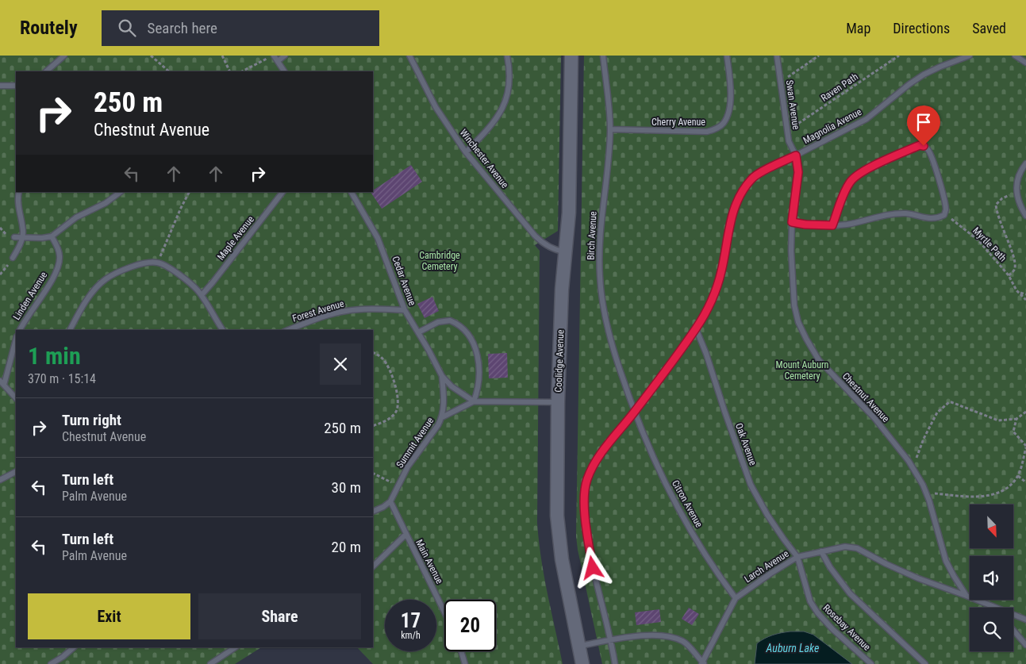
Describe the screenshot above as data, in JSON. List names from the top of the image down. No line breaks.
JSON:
{"streets":{"street":["Coolidge Avenue"],"lane":["Swan Avenue","Cherry Avenue","Magnolia Avenue","Winchester Avenue","Birch Avenue","Maple Avenue","Cedar Avenue","Linden Avenue","Forest Avenue","Chestnut Avenue","Summit Avenue","Oak Avenue","Citron Avenue","Main Avenue","Larch Avenue","Rosebay Avenue"],"path":["Raven Path","Myrtle Path"]},"crossings":[["Raven Path","Swan Avenue"],["Swan Avenue","Magnolia Avenue"],["Swan Avenue","Chestnut Avenue"],["Cherry Avenue","Birch Avenue"],["Magnolia Avenue","Birch Avenue"],["Magnolia Avenue","Chestnut Avenue"],["Magnolia Avenue","Oak Avenue"],["Magnolia Avenue","Citron Avenue"],["Magnolia Avenue","Larch Avenue"],["Winchester Avenue","Coolidge Avenue"],["Birch Avenue","Citron Avenue"],["Cedar Avenue","Forest Avenue"],["Coolidge Avenue","Larch Avenue"],["Chestnut Avenue","Larch Avenue"],["Summit Avenue","Main Avenue"],["Oak Avenue","Larch Avenue"],["Oak Avenue","Rosebay Avenue"],["Citron Avenue","Larch Avenue"],["Larch Avenue","Rosebay Avenue"]],"water":["Auburn Lake"],"parks":["Cambridge Cemetery","Mount Auburn Cemetery"],"north":"bottom right","page":{"header":"Routely","search":"Search here","nav":["Map","Directions","Saved"],"turn":["250 m","Chestnut Avenue"],"heading":["1 min","370 m · 15:14"],"list":[{"name":"Turn right","note":"Chestnut Avenue","value":"250 m"},{"name":"Turn left","note":"Palm Avenue","value":"30 m"},{"name":"Turn left","note":"Palm Avenue","value":"20 m"}],"buttons":["Exit","Share"],"speed":"17 km/h","limit":"20"}}
